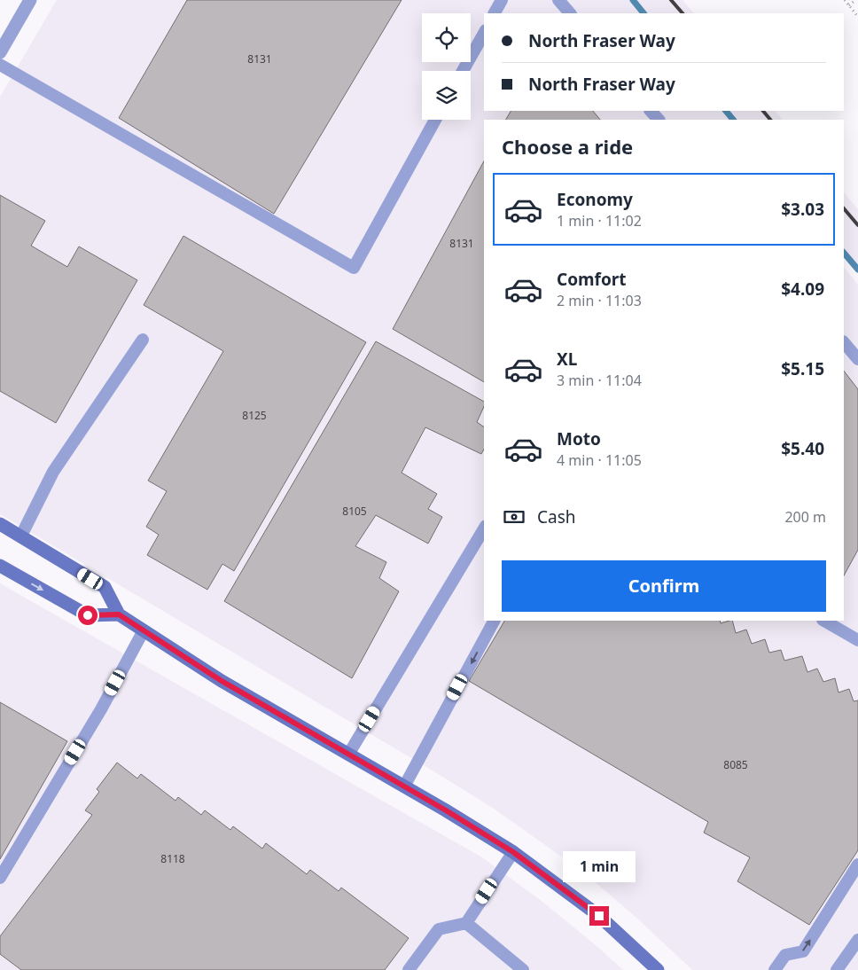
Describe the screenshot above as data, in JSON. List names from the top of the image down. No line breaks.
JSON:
{"house_numbers":["8131","8131","8125","8105","8085","8118"],"page":{"banner":["North Fraser Way","North Fraser Way"],"heading":"Choose a ride","list":[{"name":"Economy","note":"1 min · 11:02","value":"$3.03"},{"name":"Comfort","note":"2 min · 11:03","value":"$4.09"},{"name":"XL","note":"3 min · 11:04","value":"$5.15"},{"name":"Moto","note":"4 min · 11:05","value":"$5.40"}],"pay":["Cash","200 m"],"buttons":"Confirm","bubble":"1 min"}}
